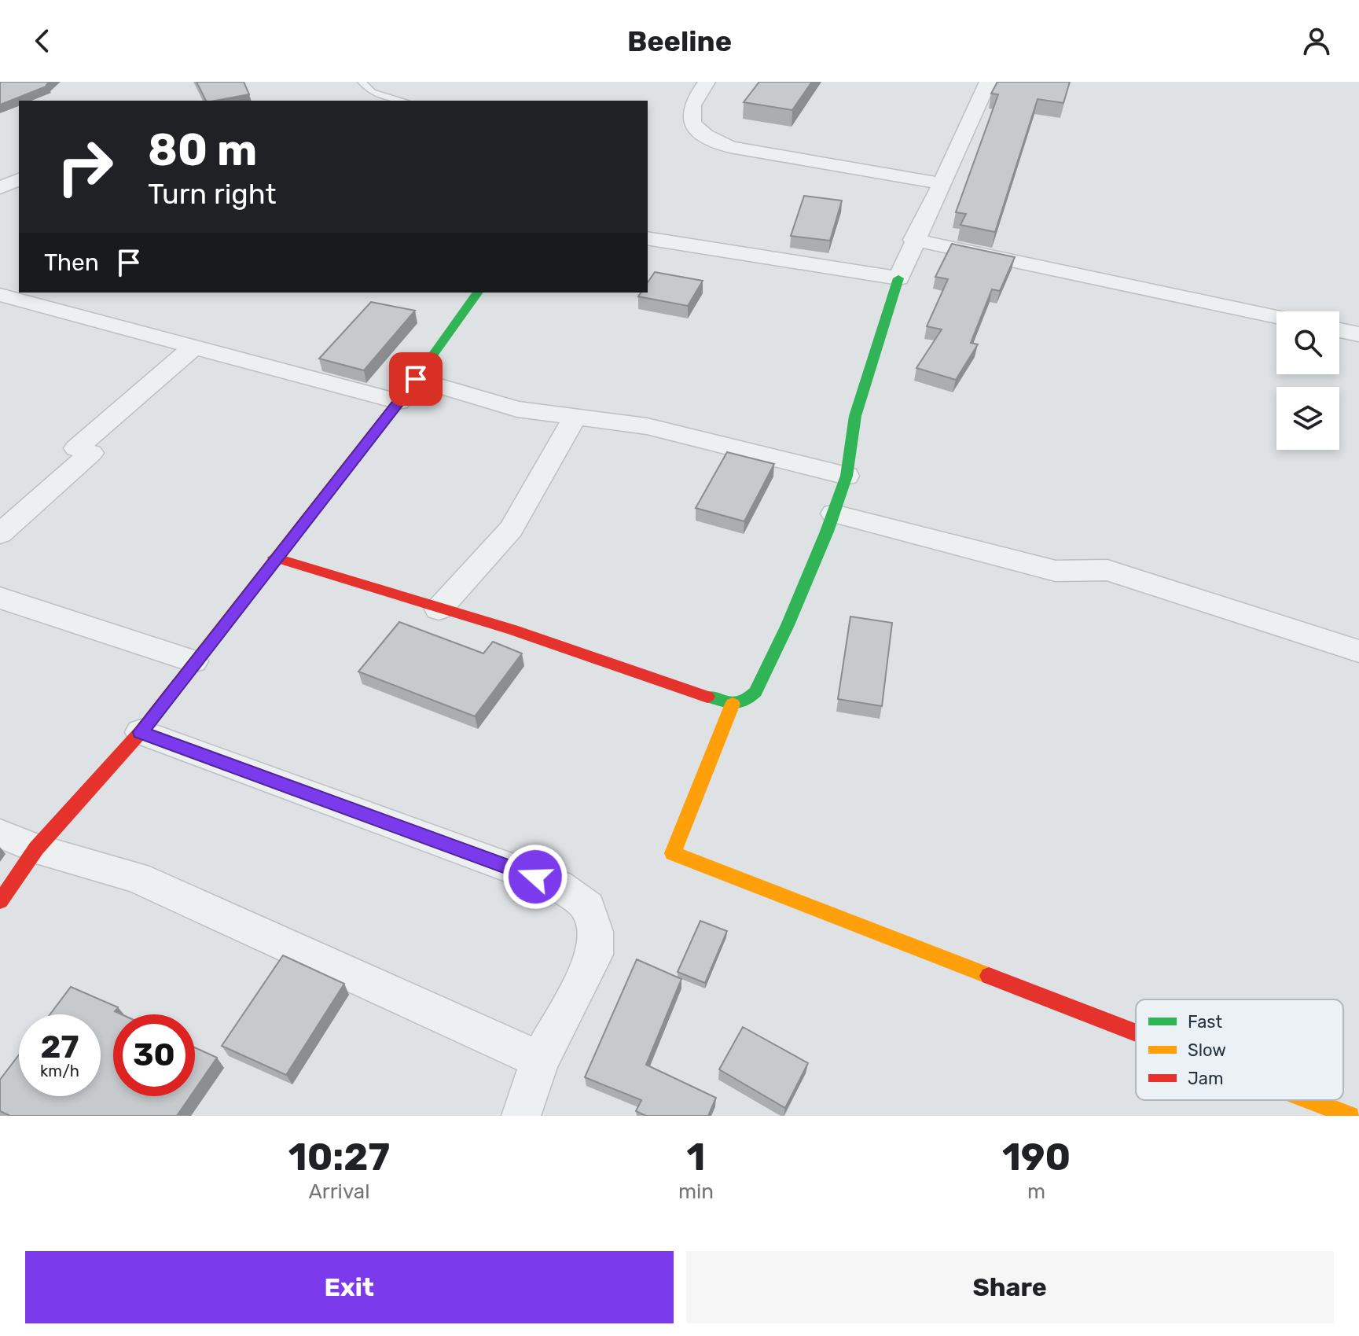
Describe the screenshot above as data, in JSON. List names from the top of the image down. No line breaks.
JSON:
{"legend":["Fast","Slow","Jam"],"page":{"header":"Beeline","turn":["80 m","Turn right"],"then":"Then","speed":"27 km/h","limit":"30","eta":["10:27","Arrival","1","min","190","m"],"buttons":["Exit","Share"]}}
